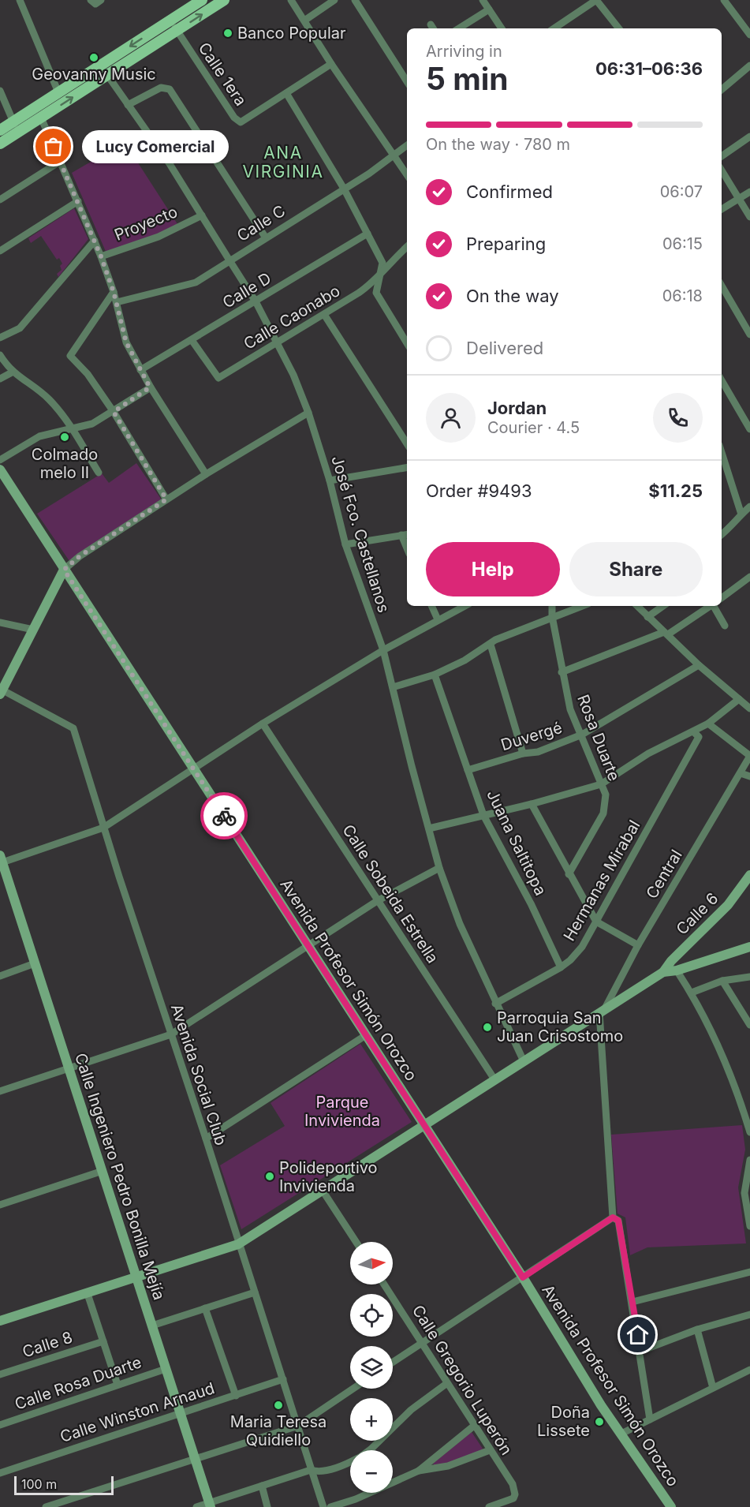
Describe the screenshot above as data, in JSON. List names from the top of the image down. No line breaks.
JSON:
{"streets":{"street":["Calle 1era","Proyecto","Calle C","Calle D","Calle Caonabo","José Fco. Castellanos","Duvergé","Rosa Duarte","Juana Saltitopa","Central","Hermanas Mirabal","Calle Sobeida Estrella","Calle 6","Avenida Profesor Simón Orozco","Avenida Social Club","Calle Ingeniero Pedro Bonilla Mejía","Calle 8","Calle Gregorio Luperón","Calle Rosa Duarte","Calle Winston Arnaud"]},"crossings":[["Proyecto","José Fco. Castellanos"],["Calle C","José Fco. Castellanos"],["Calle D","Calle Caonabo"],["Calle D","José Fco. Castellanos"],["Calle Caonabo","José Fco. Castellanos"],["José Fco. Castellanos","Hermanas Mirabal"],["Duvergé","Rosa Duarte"],["Duvergé","Juana Saltitopa"],["Juana Saltitopa","Hermanas Mirabal"],["Avenida Social Club","Calle Winston Arnaud"],["Calle Ingeniero Pedro Bonilla Mejía","Calle Rosa Duarte"],["Calle Ingeniero Pedro Bonilla Mejía","Calle Winston Arnaud"]],"districts":["ANA VIRGINIA"],"parks":["Parque Invivienda"],"places":["Banco Popular","Geovanny Music","Lucy Comercial","Colmado melo II","Parroquia San Juan Crisostomo","Polideportivo Invivienda","Maria Teresa Quidiello","Doña Lissete"],"scale_bar":"100 m","north":"right","page":{"heading":["5 min","Arriving in","06:31–06:36"],"panel":["Jordan","Courier · 4.5","Order #9493","$11.25"],"bar":"On the way · 780 m","bubble":"Lucy Comercial","list":[["Confirmed","06:07"],["Preparing","06:15"],["On the way","06:18"],"Delivered"],"buttons":["Help","Share"],"map_buttons":["+","−"],"scale":"100 m"}}
